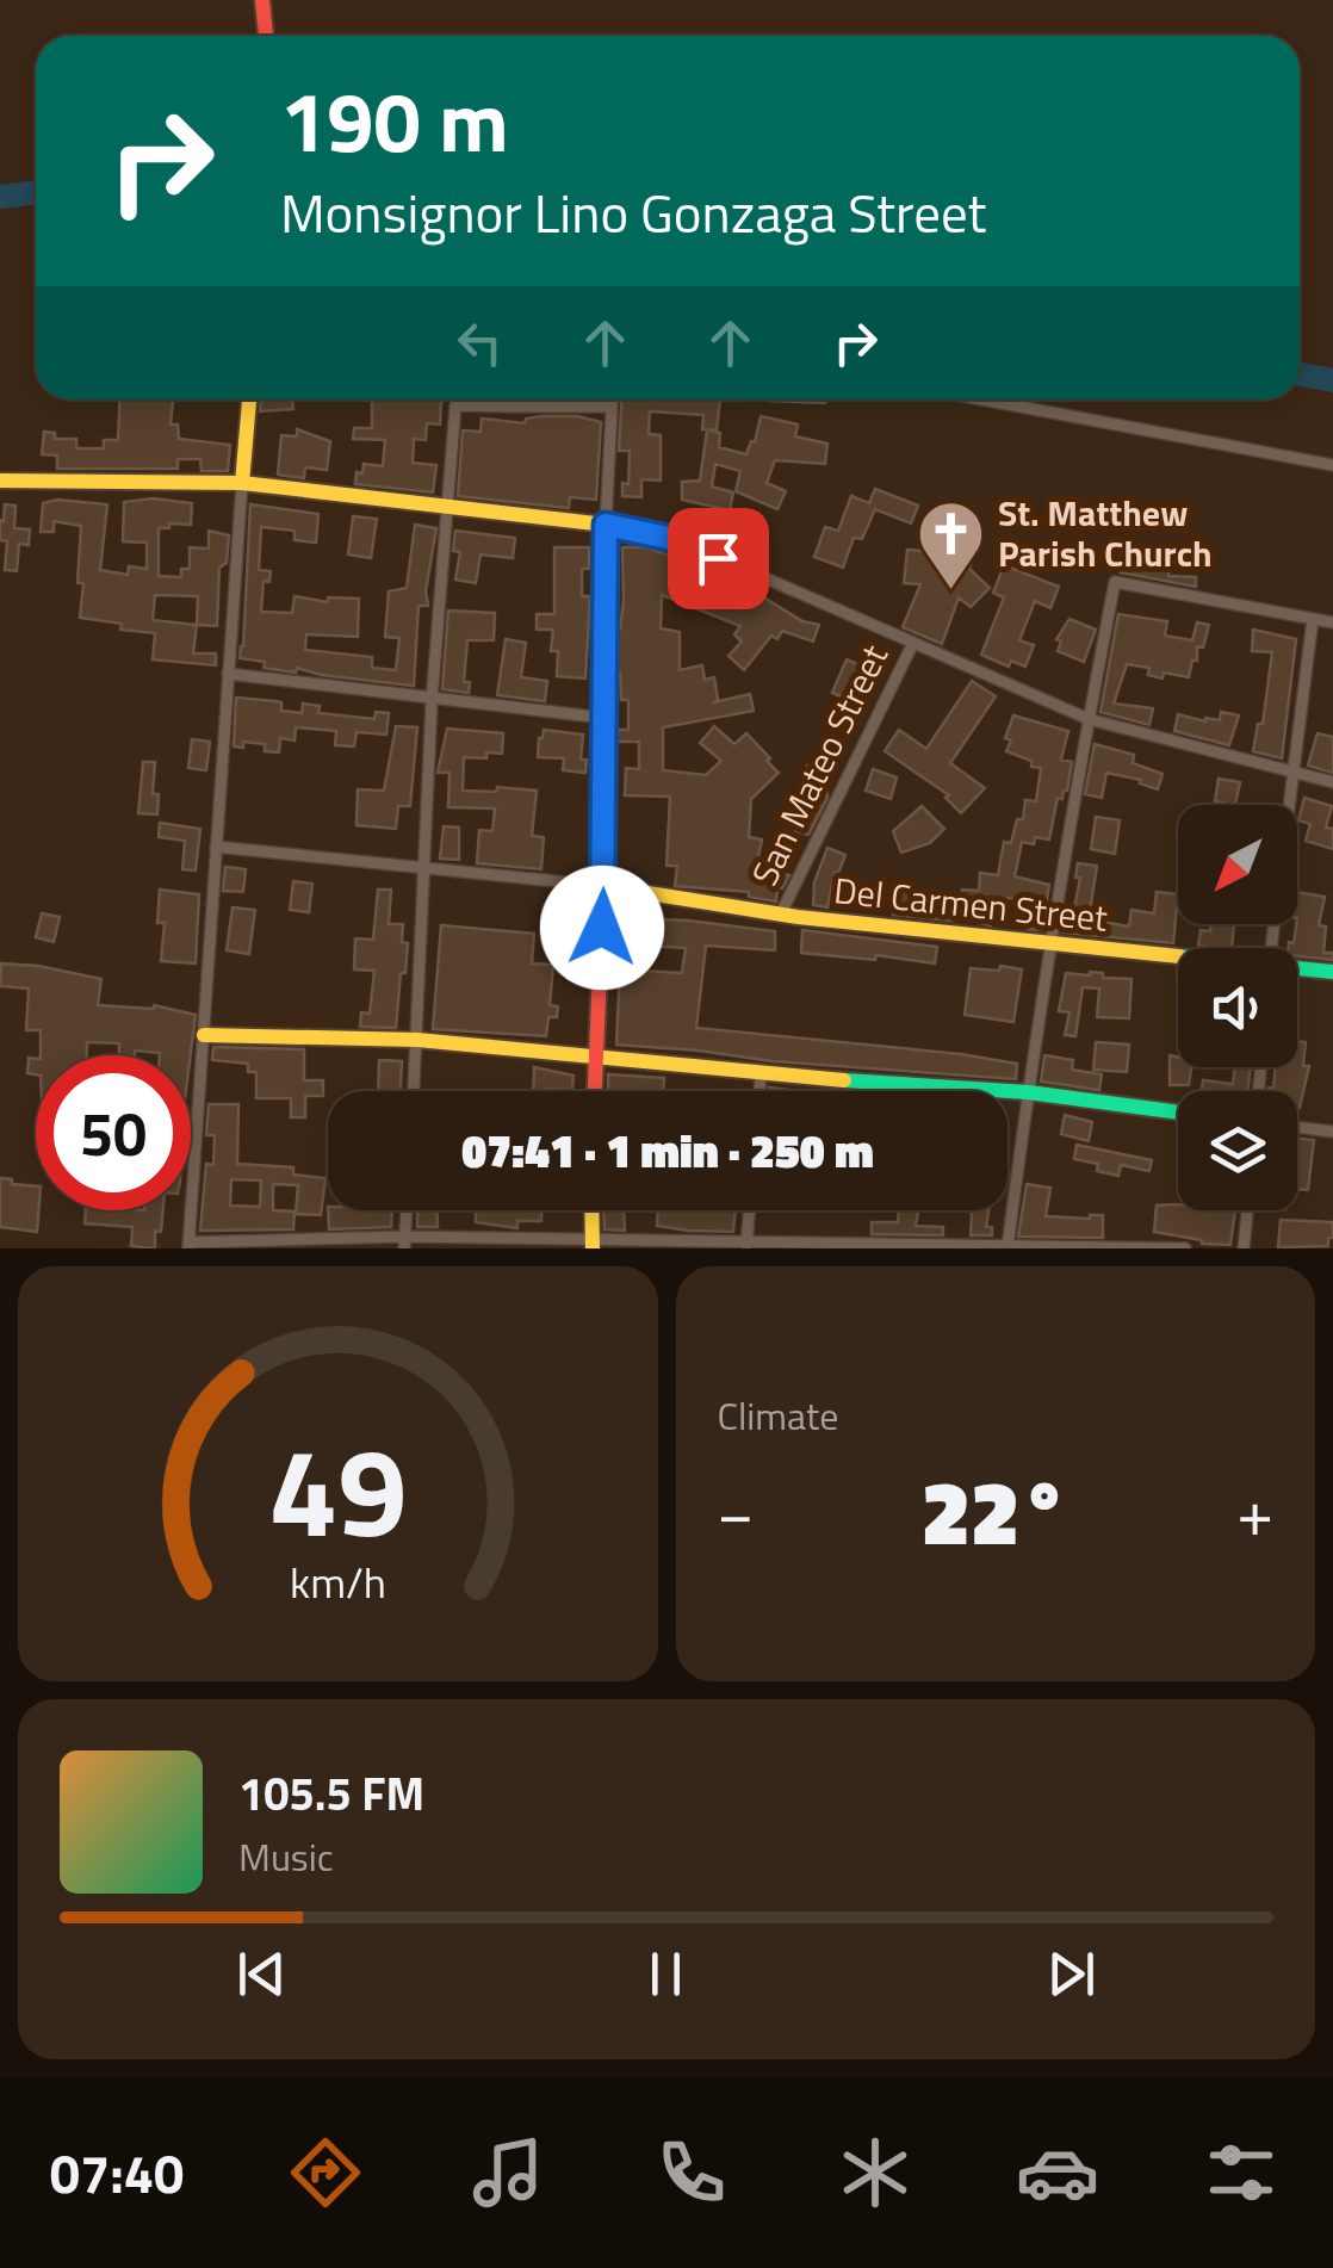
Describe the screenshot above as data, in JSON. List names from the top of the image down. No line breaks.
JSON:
{"streets":{"street":["San Mateo Street","Del Carmen Street"]},"crossings":[["San Mateo Street","Del Carmen Street"]],"places":{"church":["St. Matthew Parish Church"]},"north":"bottom left","page":{"turn":["190 m","Monsignor Lino Gonzaga Street"],"limit":"50","trip":"07:41 · 1 min · 250 m","tile":"Climate","heat":["−","22°","+"],"song":["105.5 FM","Music"],"tabs":"07:40","gauge":["49","km/h"]}}
